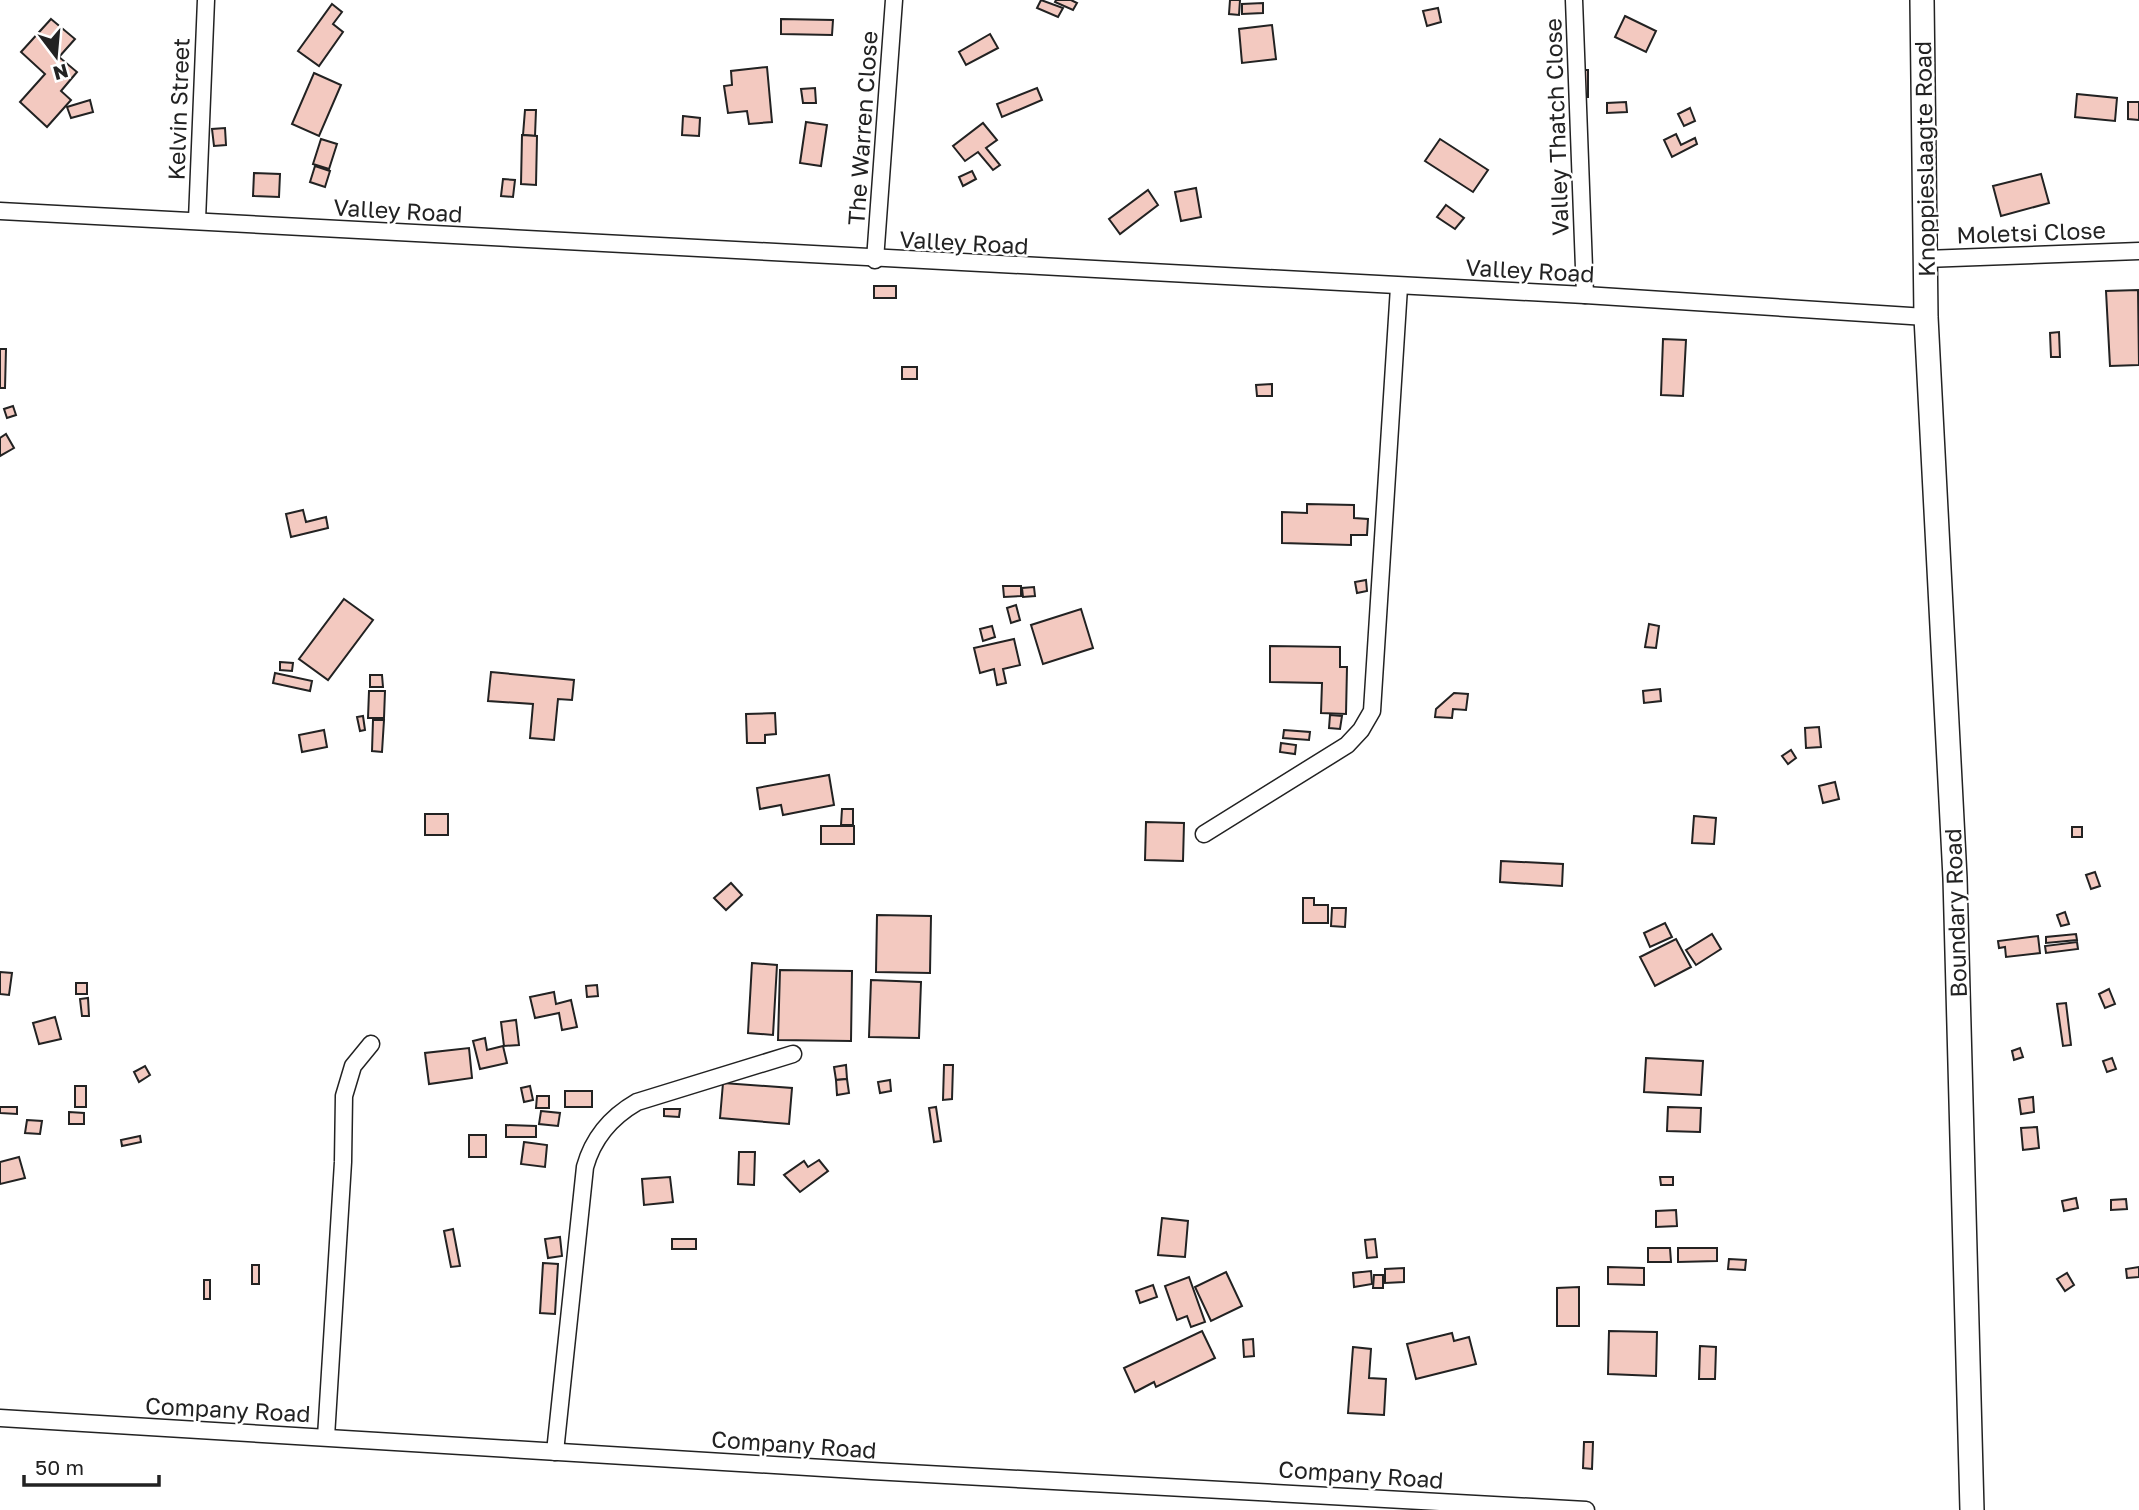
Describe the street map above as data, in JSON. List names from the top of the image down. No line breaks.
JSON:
{"streets":{"main road":["Knoppieslaagte Road","Boundary Road"],"street":["Kelvin Street","Valley Thatch Close","The Warren Close","Valley Road","Moletsi Close","Company Road"]},"crossings":[["Kelvin Street","Valley Road"],["Valley Thatch Close","Valley Road"],["The Warren Close","Valley Road"],["Knoppieslaagte Road","Valley Road"],["Knoppieslaagte Road","Moletsi Close"],["Knoppieslaagte Road","Boundary Road"],["Valley Road","Boundary Road"]],"scale_bar":"50 m","north":"bottom"}
